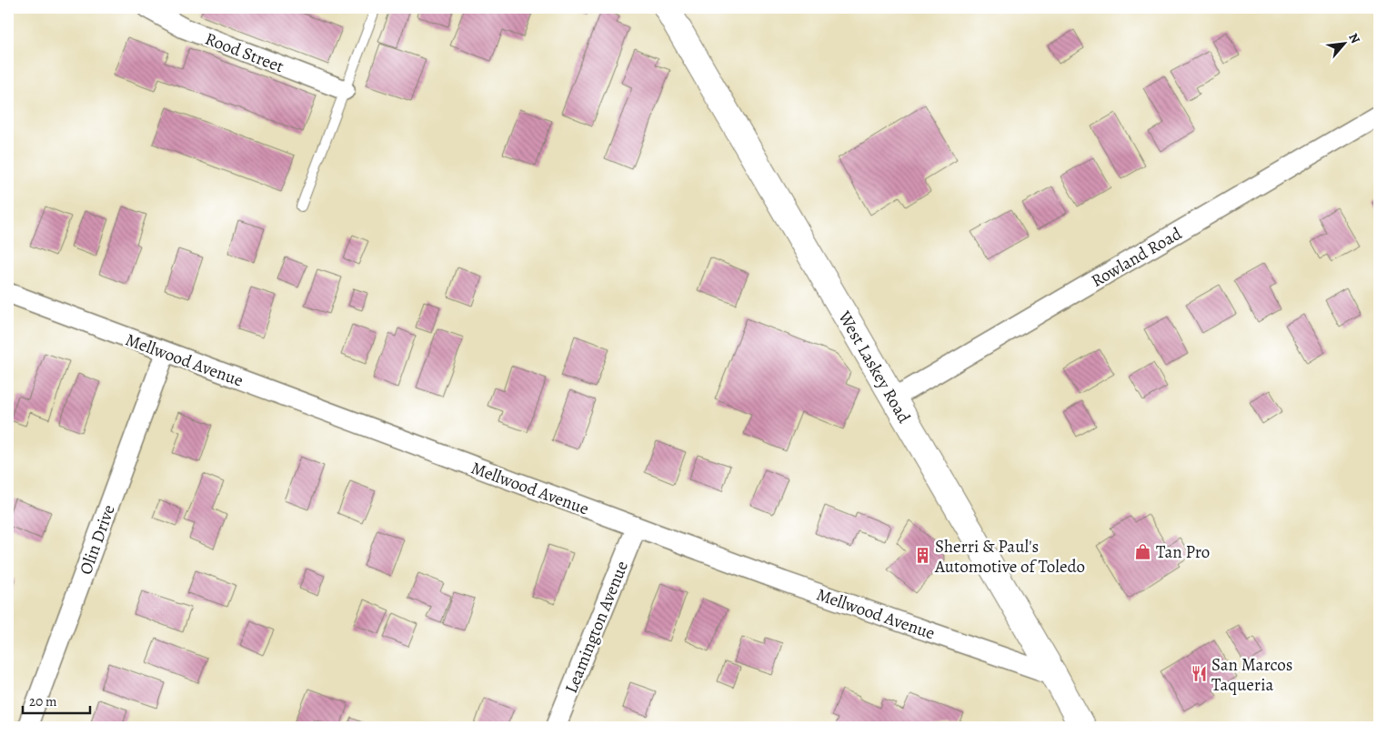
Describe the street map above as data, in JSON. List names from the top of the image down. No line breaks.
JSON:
{"streets":{"main road":["West Laskey Road"],"street":["Rood Street","Rowland Road","Mellwood Avenue","Olin Drive","Leamington Avenue"]},"crossings":[["Rowland Road","West Laskey Road"],["Mellwood Avenue","West Laskey Road"],["Mellwood Avenue","Olin Drive"],["Mellwood Avenue","Leamington Avenue"]],"places":{"shop":["Tan Pro"],"building":["Sherri & Paul's Automotive of Toledo"],"restaurant":["San Marcos Taqueria"]},"scale_bar":"20 m","north":"top right"}
